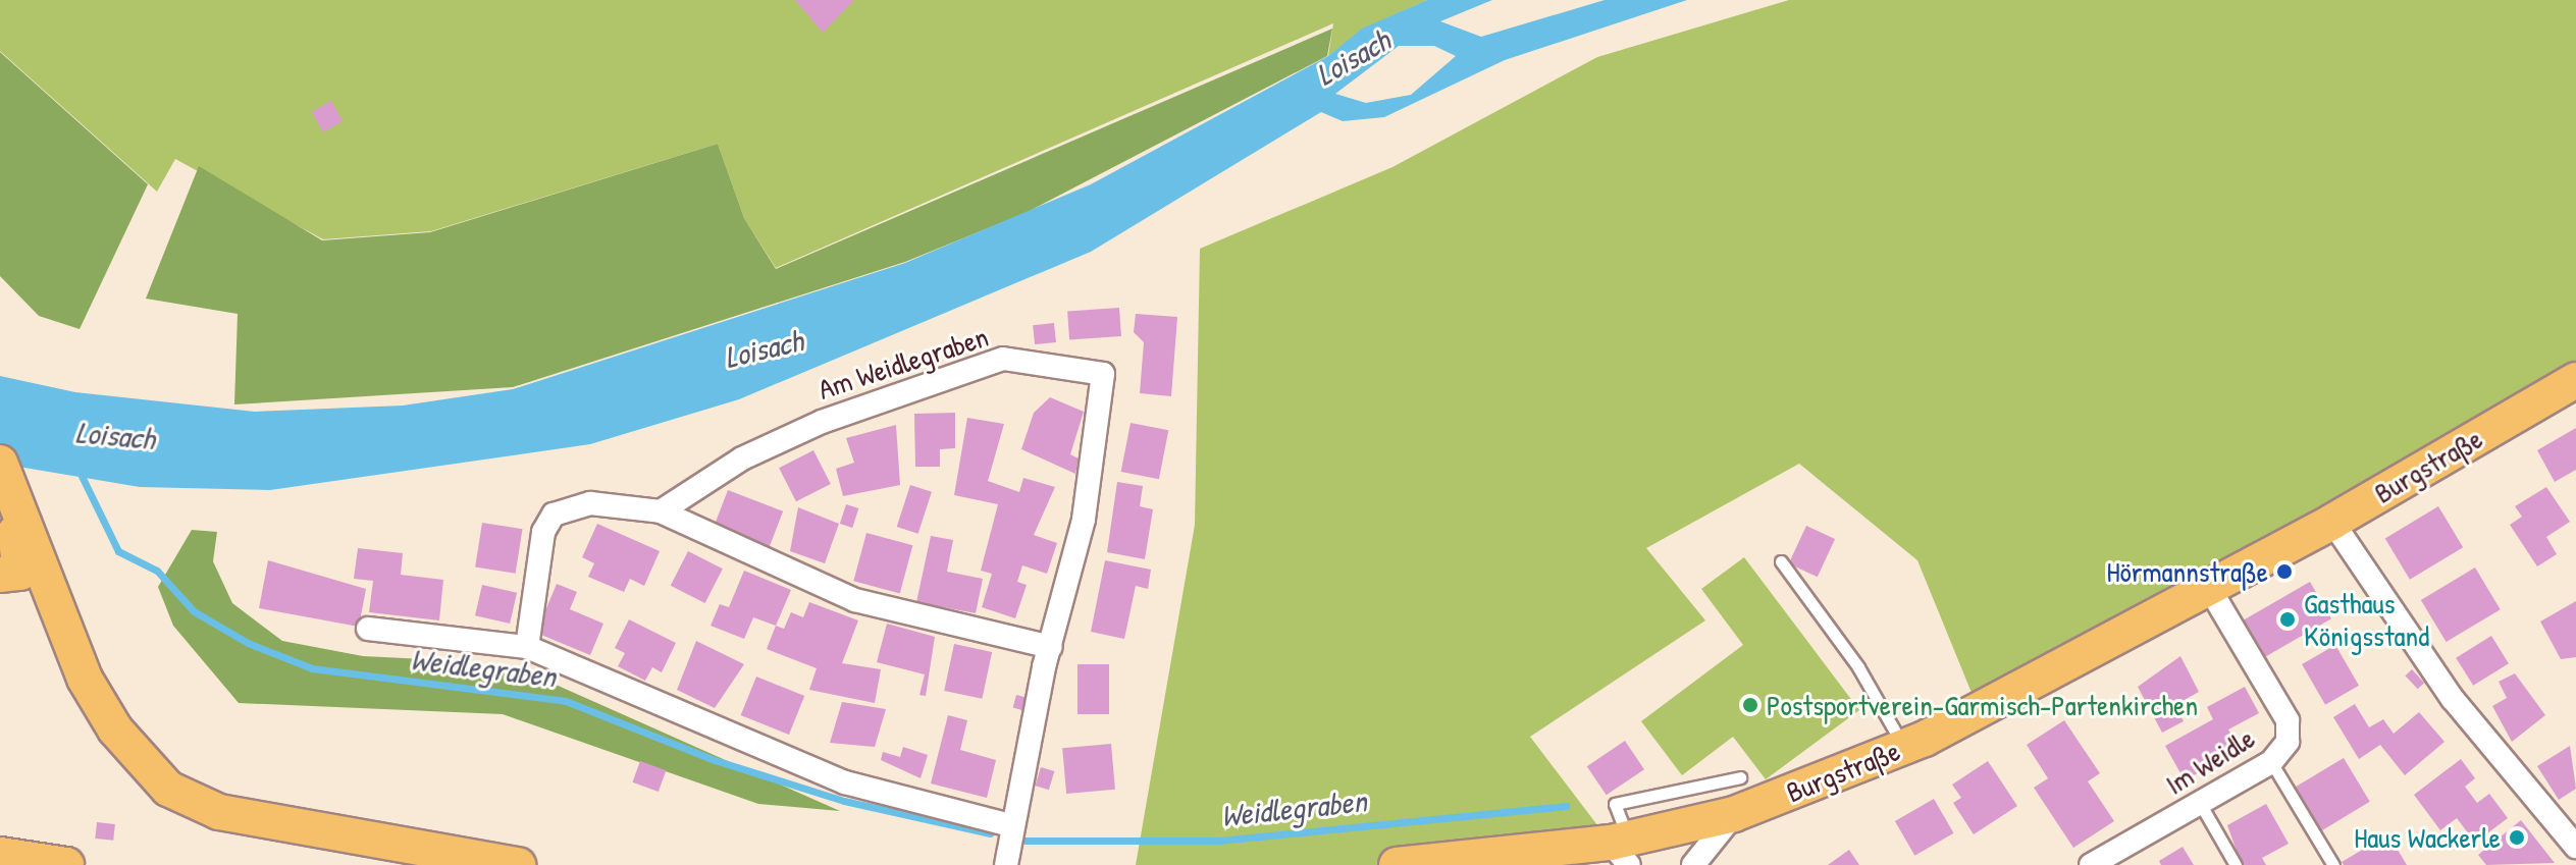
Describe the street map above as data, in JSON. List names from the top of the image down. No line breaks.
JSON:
{"streets":{"main road":["Burgstraße"],"street":["Am Weidlegraben","Im Weidle"]},"crossings":[["Burgstraße","Im Weidle"]],"water":["Loisach","Weidlegraben"],"places":["Hörmannstraße","Gasthaus Königsstand","Postsportverein-Garmisch-Partenkirchen","Haus Wackerle"]}
